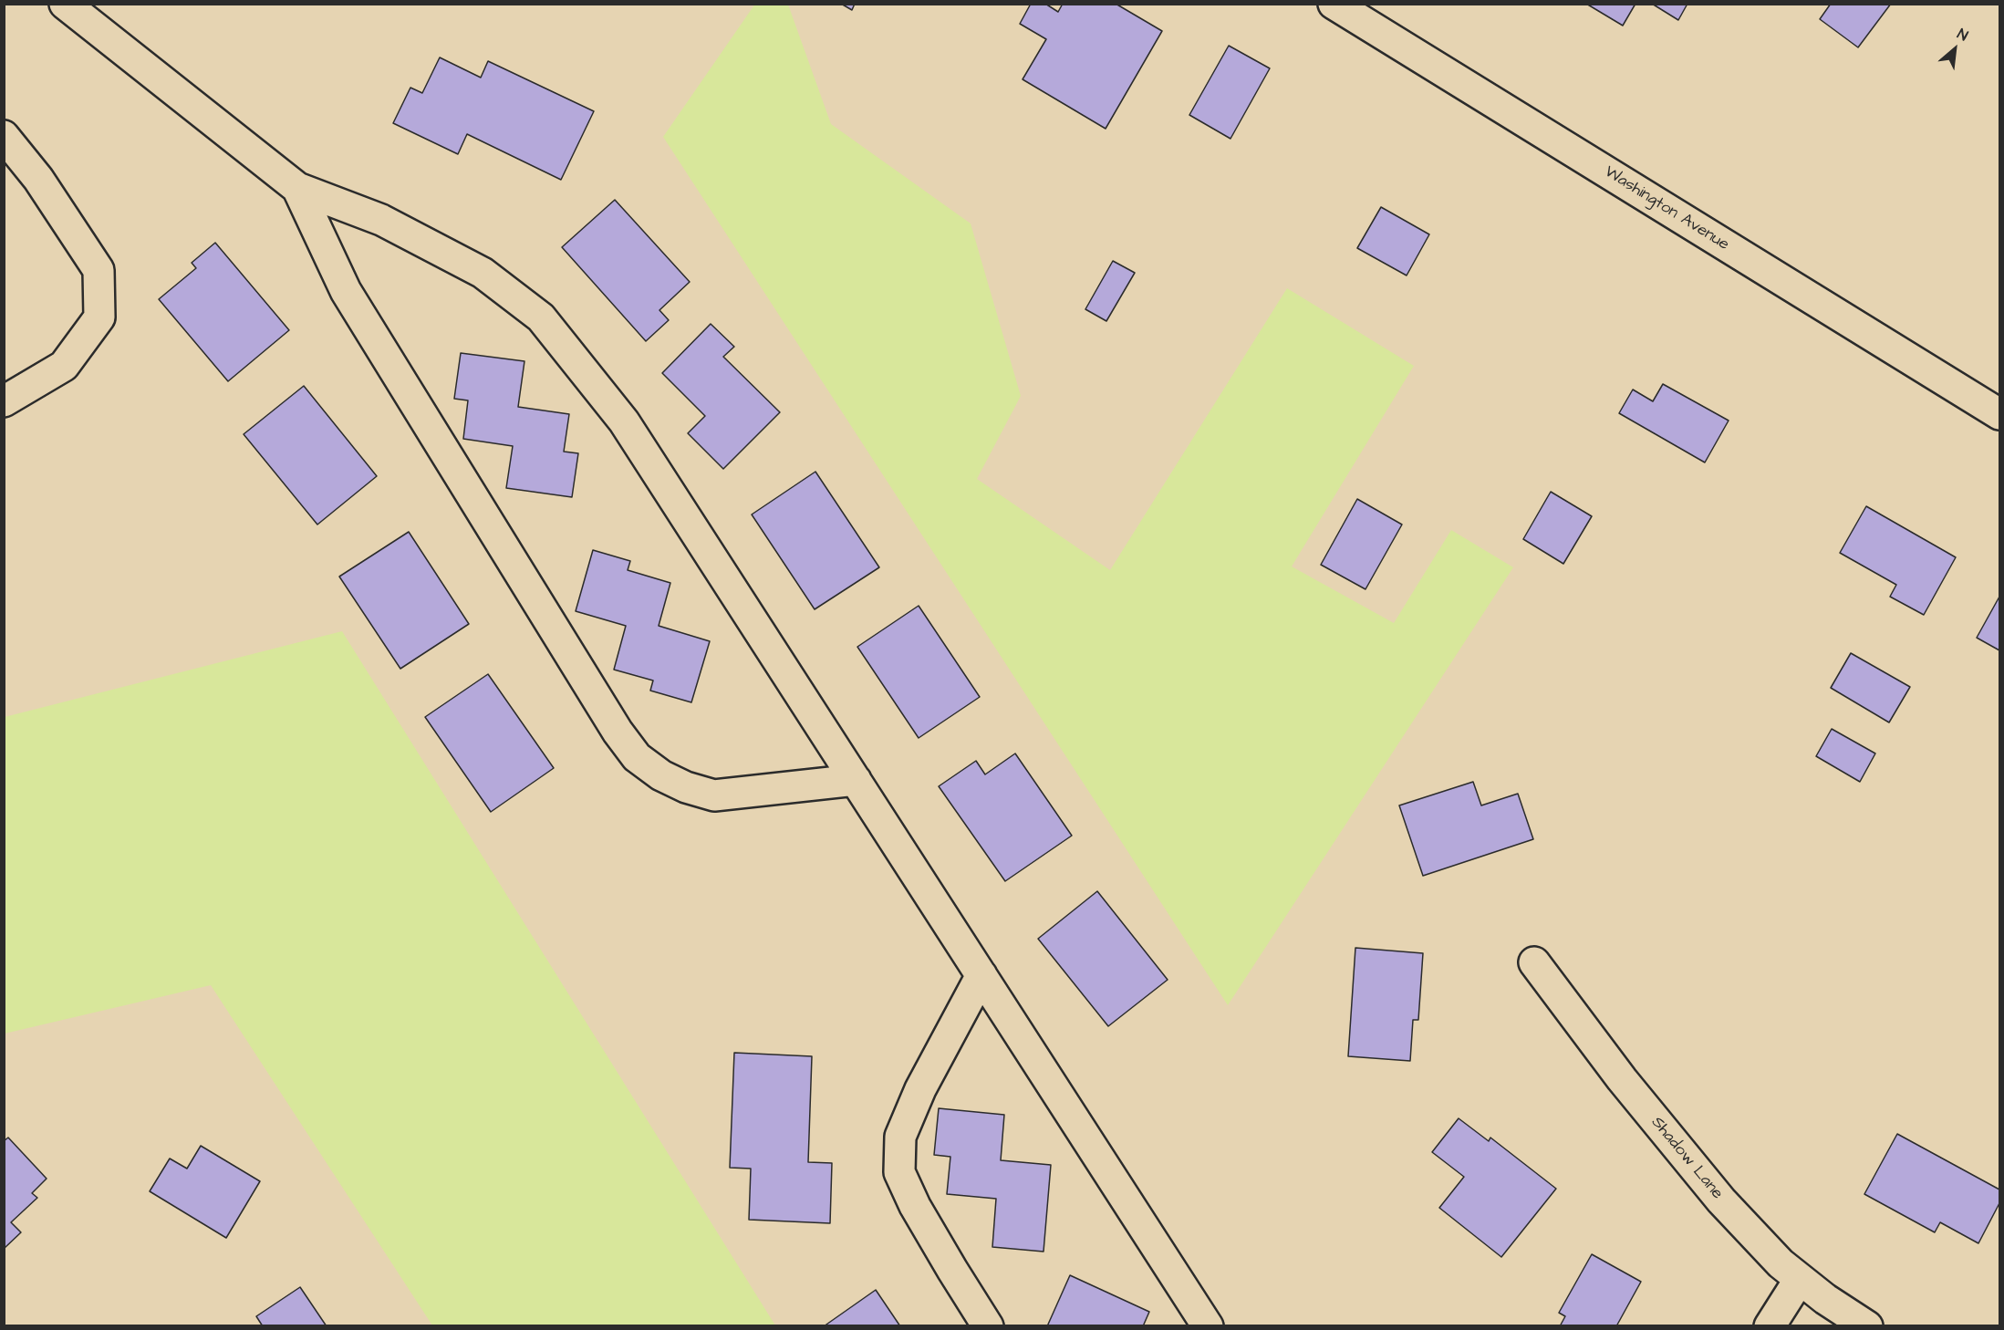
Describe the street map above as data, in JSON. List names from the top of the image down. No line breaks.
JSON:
{"streets":{"street":["Washington Avenue","Shadow Lane"]},"north":"top right"}
